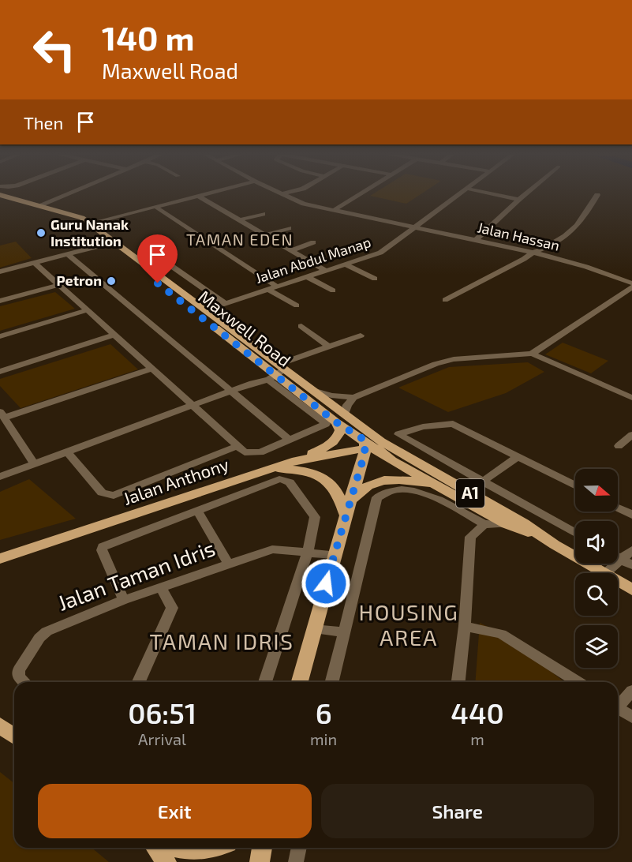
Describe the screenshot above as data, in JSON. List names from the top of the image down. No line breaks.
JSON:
{"streets":{"main road":["Maxwell Road","Jalan Anthony","A1"],"street":["Jalan Hassan","Jalan Abdul Manap","Jalan Taman Idris"]},"crossings":[["Jalan Hassan","Jalan Abdul Manap"],["Jalan Abdul Manap","Maxwell Road"],["Maxwell Road","Jalan Anthony"]],"districts":["TAMAN EDEN","HOUSING AREA","TAMAN IDRIS"],"places":["Guru Nanak Institution","Petron"],"north":"right","page":{"turn":["140 m","Maxwell Road"],"then":"Then","eta":["06:51","Arrival","6","min","440","m"],"buttons":["Exit","Share"]}}
